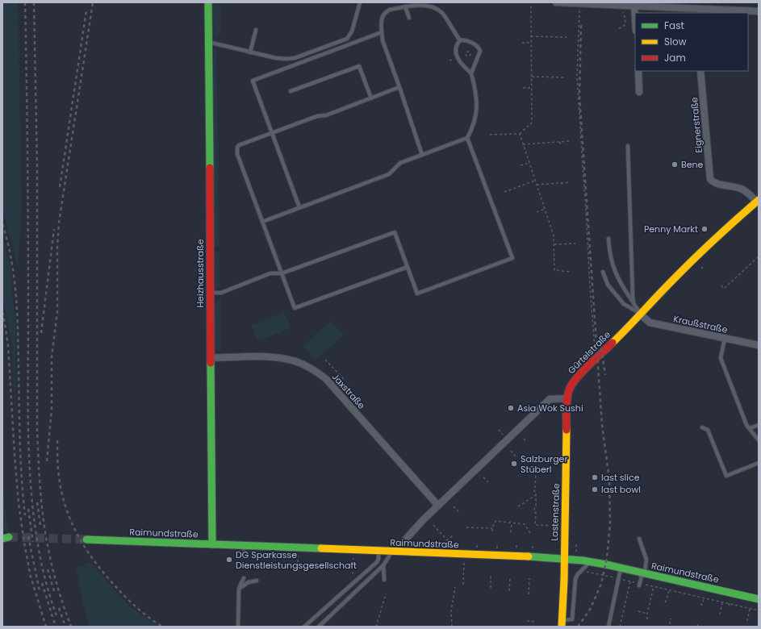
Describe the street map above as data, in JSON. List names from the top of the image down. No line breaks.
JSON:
{"streets":{"street":["Eignerstraße","Heizhausstraße","Kraußstraße","Gürtelstraße","Jaxstraße","Lastenstraße","Raimundstraße"]},"crossings":[["Eignerstraße","Gürtelstraße"],["Heizhausstraße","Jaxstraße"],["Heizhausstraße","Raimundstraße"],["Kraußstraße","Gürtelstraße"],["Gürtelstraße","Lastenstraße"],["Lastenstraße","Raimundstraße"]],"places":["Bene","Penny Markt","Asia Wok Sushi","Salzburger Stüberl","last slice","last bowl","DG Sparkasse Dienstleistungsgesellschaft"],"legend":["Fast","Slow","Jam"]}
